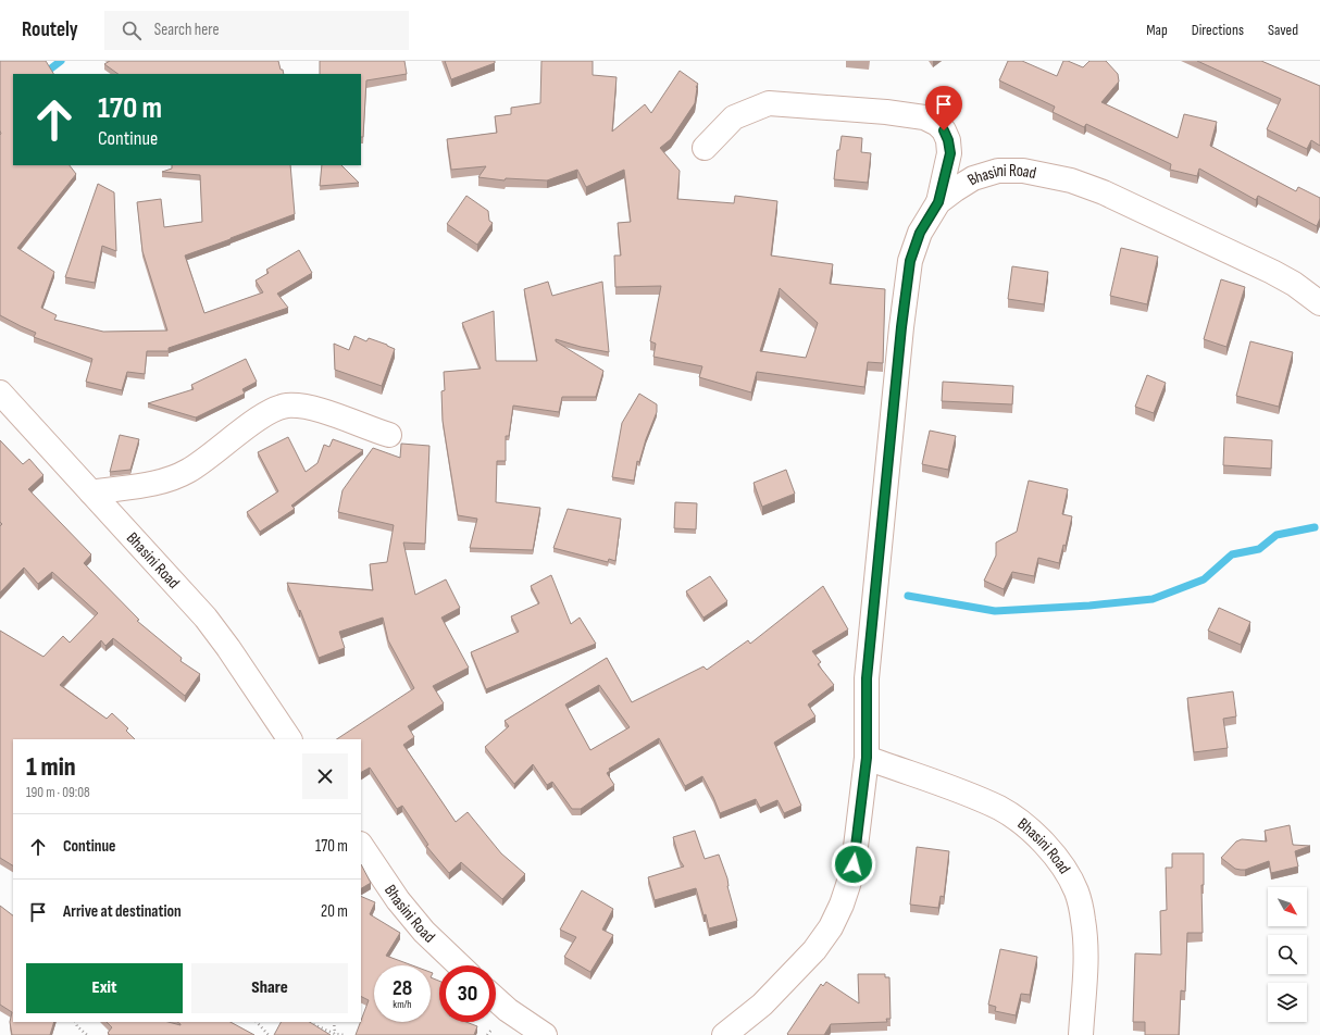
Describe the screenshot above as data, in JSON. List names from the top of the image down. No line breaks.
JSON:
{"streets":{"street":["Bhasini Road"]},"north":"bottom right","page":{"header":"Routely","search":"Search here","nav":["Map","Directions","Saved"],"turn":["170 m","Continue"],"heading":["1 min","190 m · 09:08"],"list":[{"name":"Continue","value":"170 m"},{"name":"Arrive at destination","value":"20 m"}],"buttons":["Exit","Share"],"speed":"28 km/h","limit":"30"}}
